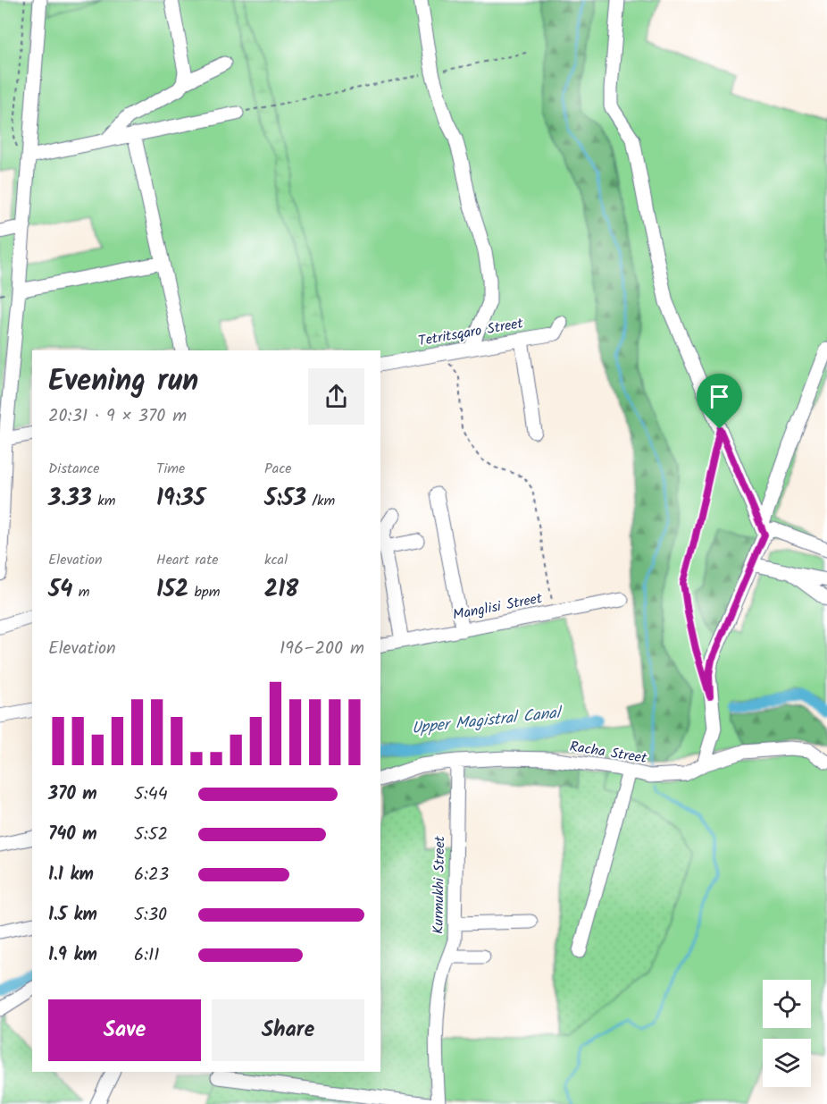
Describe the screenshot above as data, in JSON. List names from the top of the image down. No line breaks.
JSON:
{"streets":{"street":["Tetritsqaro Street","Manglisi Street","Racha Street","Kurmukhi Street"]},"crossings":[["Racha Street","Kurmukhi Street"]],"water":["Upper Magistral Canal"],"page":{"heading":["Evening run","20:31 · 9 × 370 m"],"stats":[["Distance","3.33 km"],["Time","19:35"],["Pace","5:53 /km"],["Elevation","54 m"],["Heart rate","152 bpm"],["kcal","218"]],"chart":["Elevation","196–200 m"],"list":[{"name":"370 m","note":"5:44"},{"name":"740 m","note":"5:52"},{"name":"1.1 km","note":"6:23"},{"name":"1.5 km","note":"5:30"},{"name":"1.9 km","note":"6:11"}],"buttons":["Save","Share"]}}
